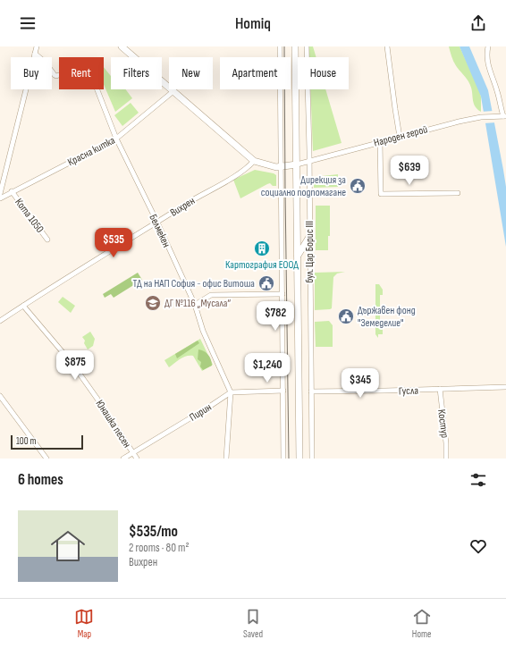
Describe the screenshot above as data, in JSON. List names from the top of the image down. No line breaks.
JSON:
{"streets":{"main road":["бул. Цар Борис III"],"street":["Народен герой","Красна китка","Вихрен","Кота 1050","Белмекен","Гусла","Пирин","Юнашка песен","Костур"]},"crossings":[["Народен герой","бул. Цар Борис III"],["Красна китка","Кота 1050"],["Красна китка","Белмекен"],["Вихрен","Белмекен"],["Вихрен","Юнашка песен"],["Белмекен","Пирин"],["бул. Цар Борис III","Гусла"],["Гусла","Костур"],["Пирин","Юнашка песен"]],"places":{"public building":["Дирекция за социално подпомагане","ТД на НАП София - офис Витоша","Държавен фонд \"Земеделие\""],"building":["Картография ЕООД"],"school or university":["ДГ №116 „Мусала“"]},"scale_bar":"100 m","page":{"header":"Homiq","chip":["Buy","Rent","Filters","New","Apartment","House"],"price":["$639","$535","$782","$875","$1,240","$345"],"scale":"100 m","heading":"6 homes","list":[{"name":"$535/mo","note":"2 rooms · 80 m² · Вихрен"}],"tabs":["Map","Saved","Home"]}}
